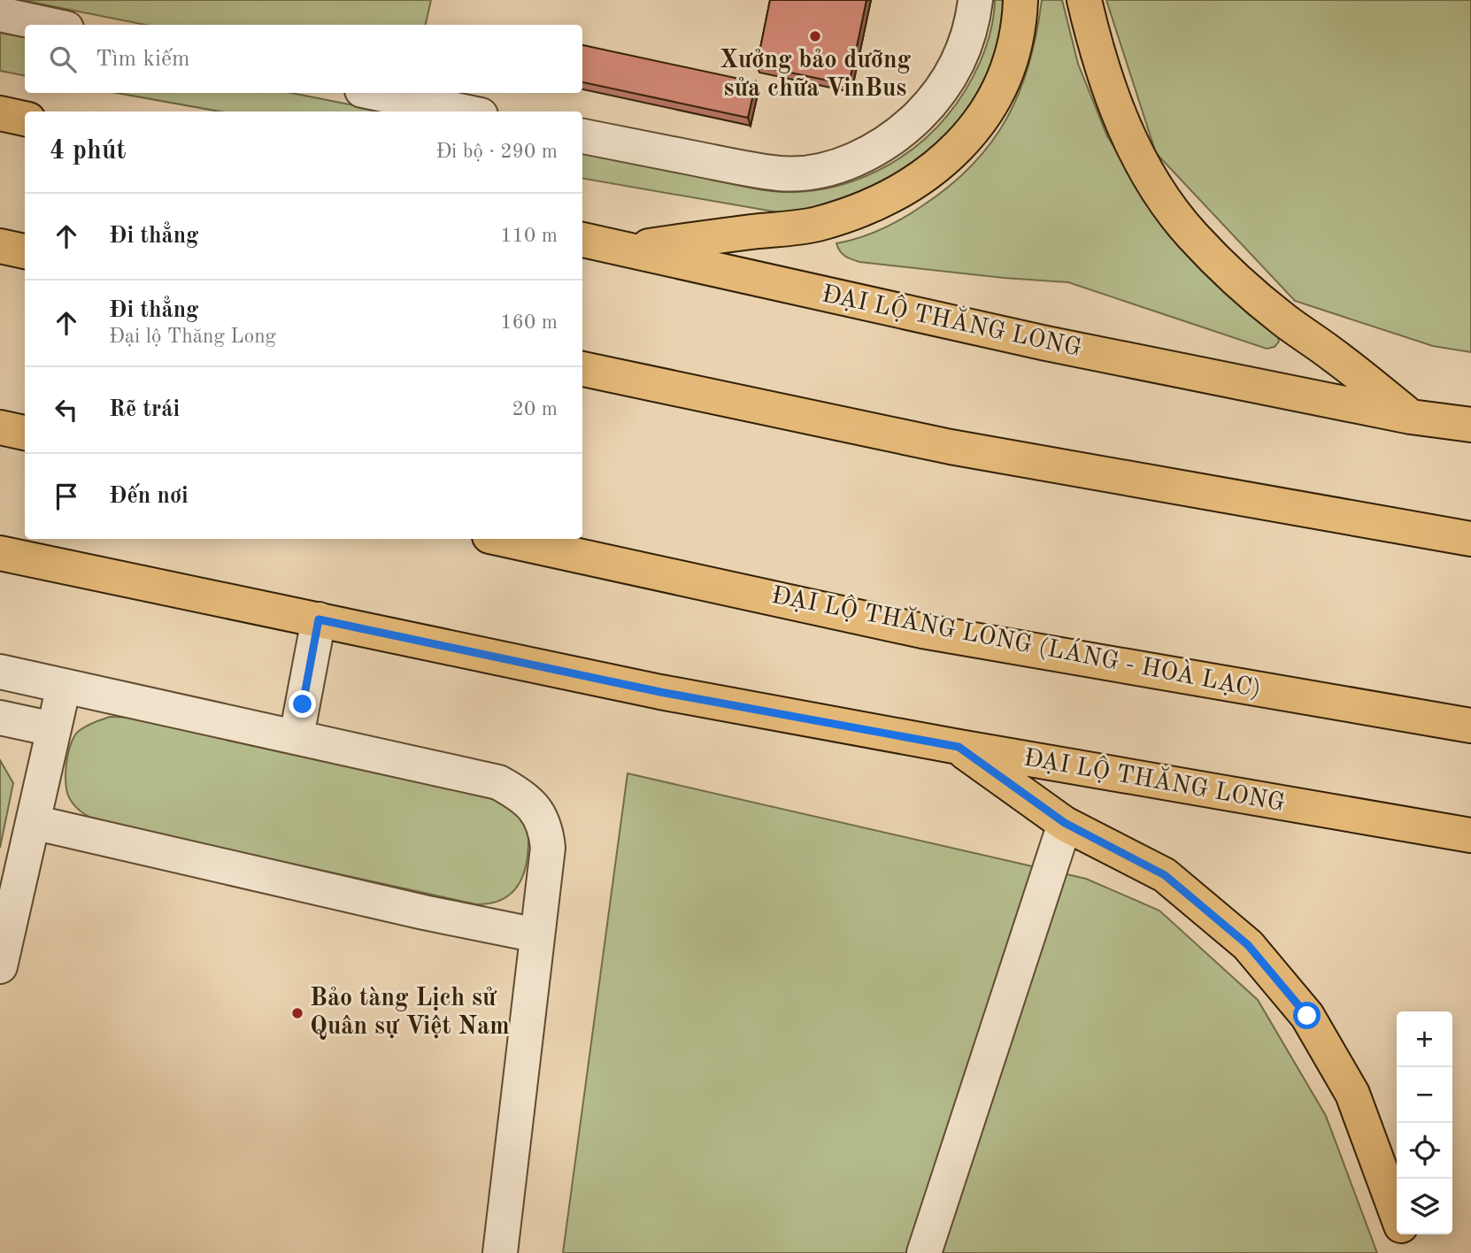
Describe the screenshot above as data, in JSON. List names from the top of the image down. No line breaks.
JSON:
{"streets":{"main road":["ĐẠI LỘ THĂNG LONG","ĐẠI LỘ THĂNG LONG (LÁNG - HOÀ LẠC)"]},"places":["Xưởng bảo dưỡng sửa chữa VinBus","Bảo tàng Lịch sử Quân sự Việt Nam"],"page":{"search":"Tìm kiếm","heading":["4 phút","Đi bộ · 290 m"],"list":[["Đi thẳng","110 m"],["Đi thẳng","Đại lộ Thăng Long","160 m"],["Rẽ trái","20 m"],"Đến nơi"],"map_buttons":["+","−"]}}
